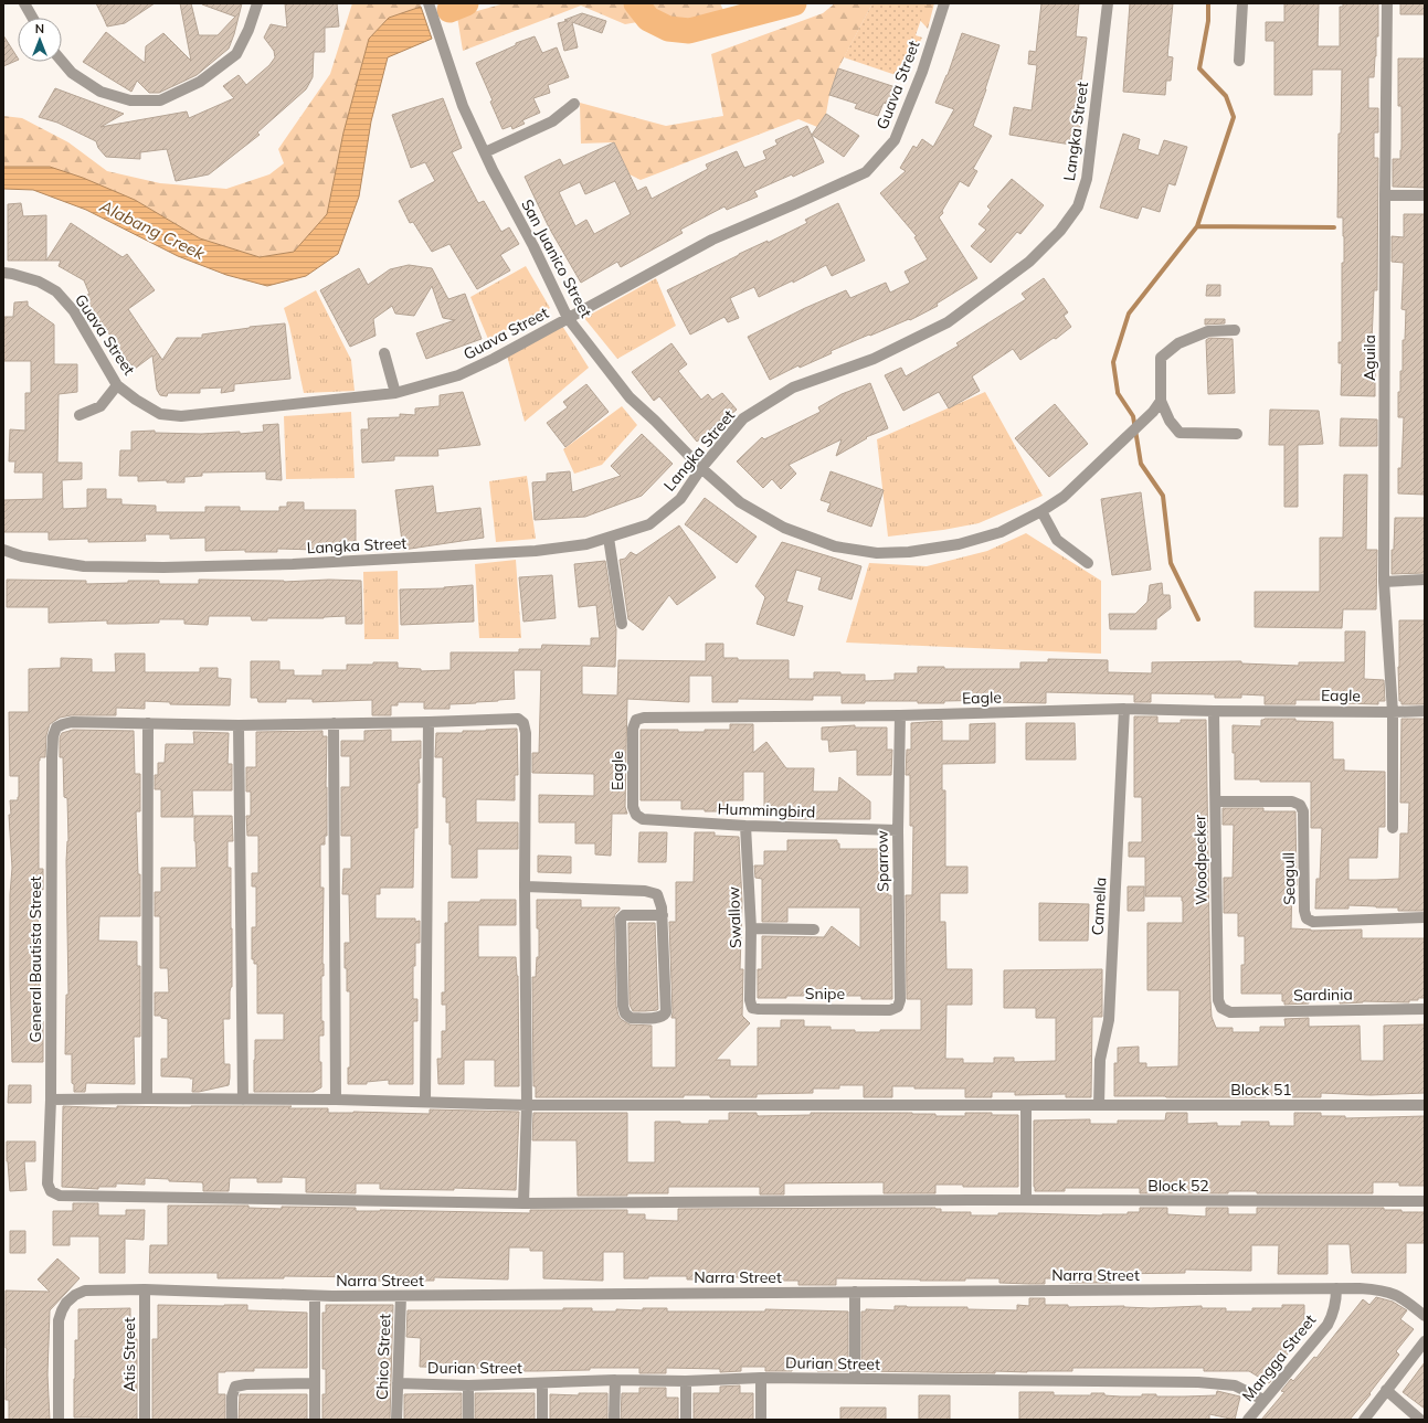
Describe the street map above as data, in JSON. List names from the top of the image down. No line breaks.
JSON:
{"streets":{"street":["Guava Street","Langka Street","San Juanico Street","Aguila","Eagle","Hummingbird","Woodpecker","Sparrow","Seagull","Camella","Swallow","General Bautista Street","Snipe","Sardinia","Block 51","Block 52","Narra Street","Atis Street","Chico Street","Mangga Street","Durian Street"]},"crossings":[["Guava Street","San Juanico Street"],["Langka Street","San Juanico Street"],["Aguila","Eagle"],["Eagle","Hummingbird"],["Eagle","Woodpecker"],["Eagle","Sparrow"],["Eagle","Camella"],["Hummingbird","Sparrow"],["Hummingbird","Swallow"],["Woodpecker","Seagull"],["Woodpecker","Sardinia"],["Sparrow","Snipe"],["Camella","Block 51"],["Swallow","Snipe"],["General Bautista Street","Block 51"],["General Bautista Street","Block 52"],["Narra Street","Atis Street"],["Narra Street","Chico Street"],["Narra Street","Mangga Street"],["Chico Street","Durian Street"],["Mangga Street","Durian Street"]],"water":["Alabang Creek"],"north":"top"}
